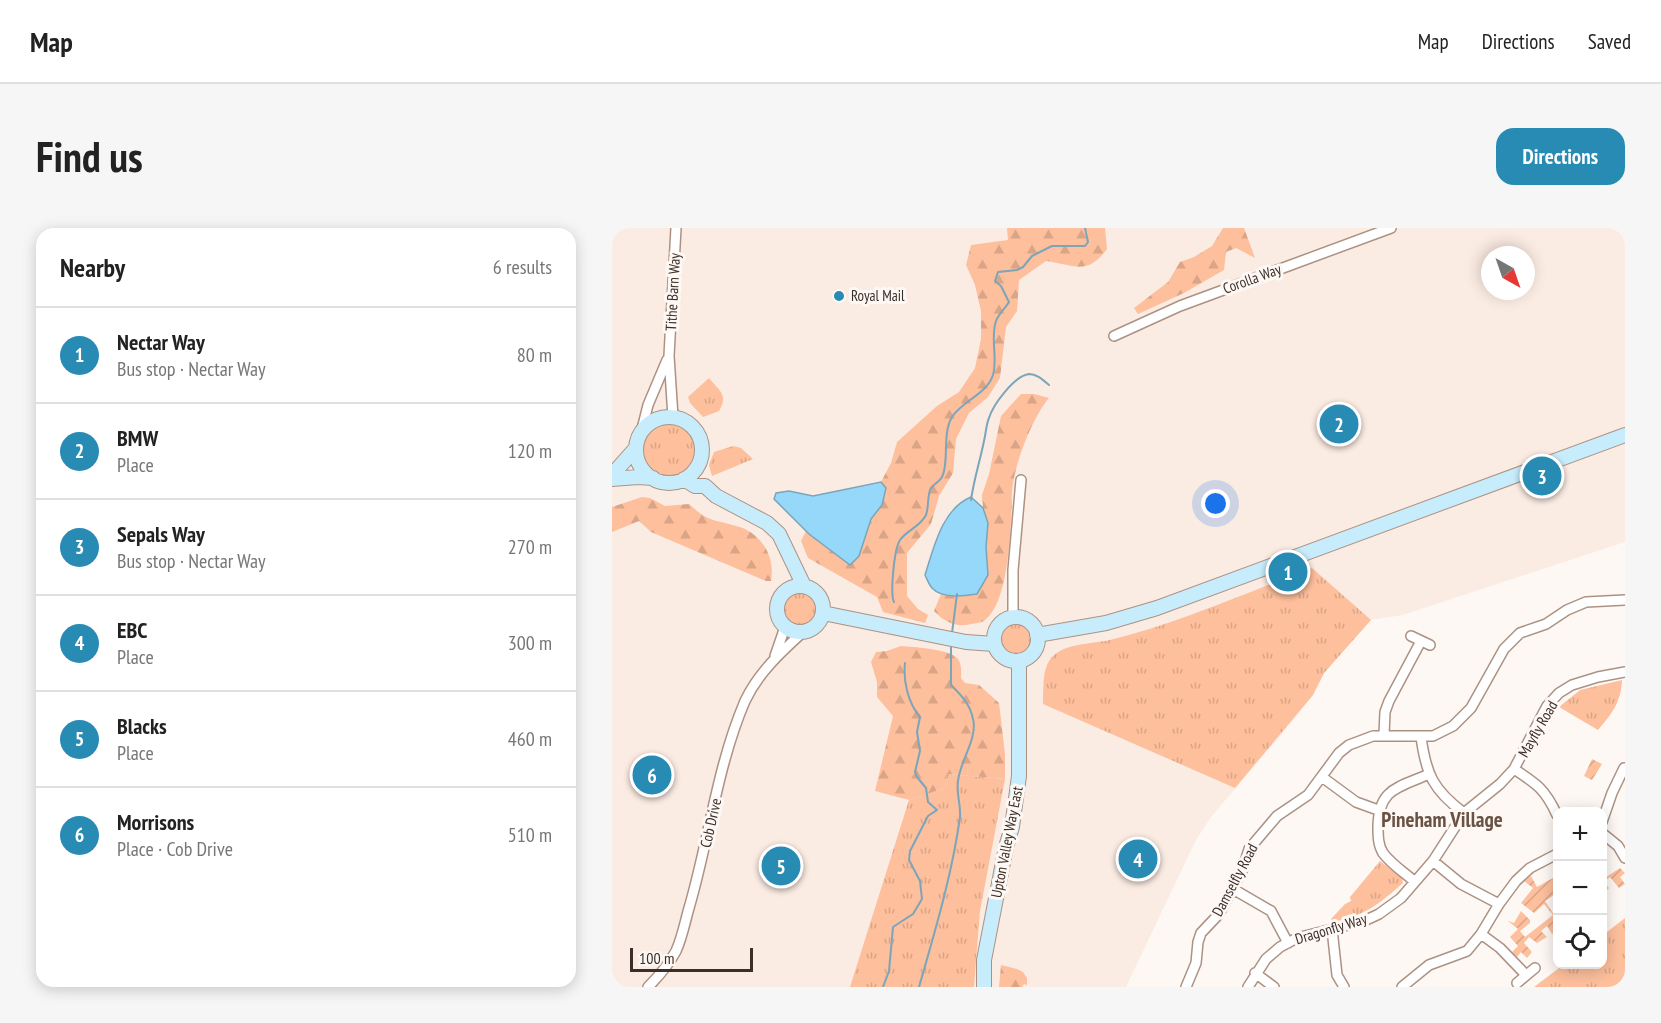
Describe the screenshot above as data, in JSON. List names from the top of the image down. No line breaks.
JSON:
{"streets":{"street":["Corolla Way","Tithe Barn Way","Mayfly Road","Cob Drive","Upton Valley Way East","Damselfly Road","Dragonfly Way"]},"crossings":[["Mayfly Road","Dragonfly Way"]],"districts":["Pineham Village"],"places":["Royal Mail"],"scale_bar":"100 m","north":"bottom right","page":{"header":"Map","nav":["Map","Directions","Saved"],"buttons":"Directions","title":"Find us","heading":["Nearby","6 results"],"list":[{"mark":"1","name":"Nectar Way","note":"Bus stop · Nectar Way","value":"80 m"},{"mark":"2","name":"BMW","note":"Place","value":"120 m"},{"mark":"3","name":"Sepals Way","note":"Bus stop · Nectar Way","value":"270 m"},{"mark":"4","name":"EBC","note":"Place","value":"300 m"},{"mark":"5","name":"Blacks","note":"Place","value":"460 m"},{"mark":"6","name":"Morrisons","note":"Place · Cob Drive","value":"510 m"}],"pins":["2","3","1","6","4","5"],"map_buttons":["+","−"],"scale":"100 m"}}
